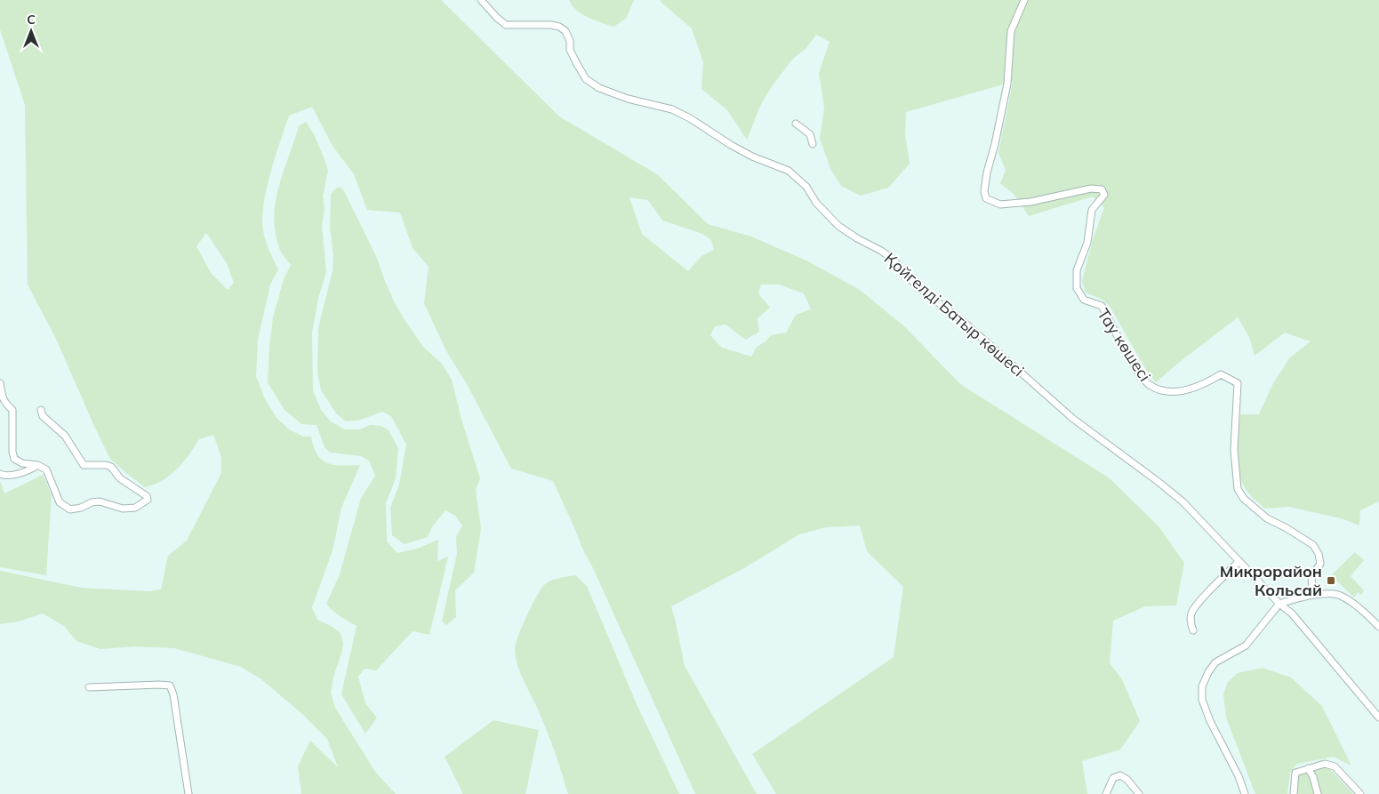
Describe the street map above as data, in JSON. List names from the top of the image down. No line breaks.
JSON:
{"streets":{"street":["Қойгелді Батыр көшесі","Тау көшесі"]},"places":{"transit":["Микрорайон Кольсай"]},"north":"top"}
